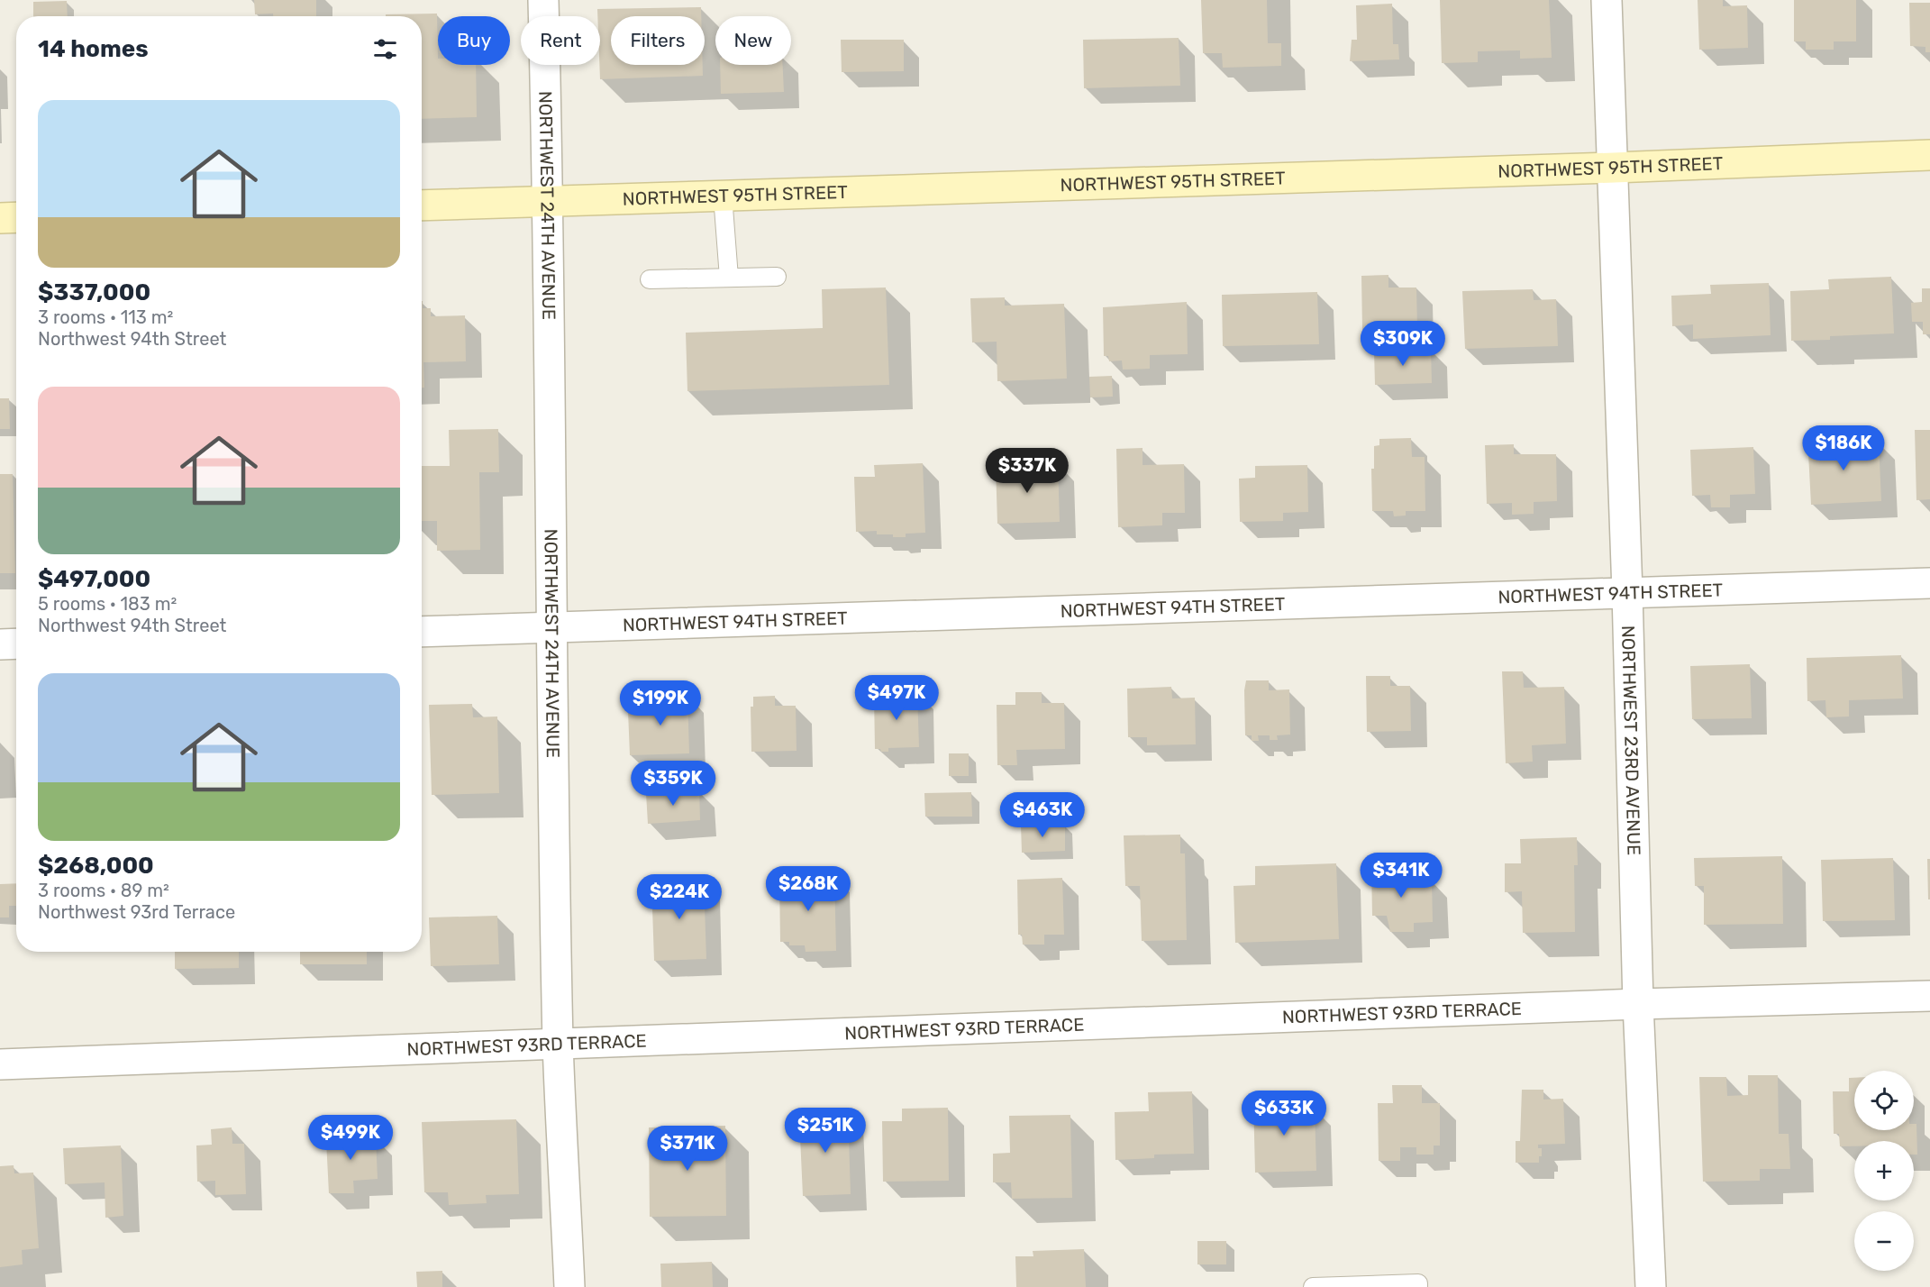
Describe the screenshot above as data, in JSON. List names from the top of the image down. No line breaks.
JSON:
{"streets":{"main road":["NORTHWEST 95TH STREET"],"street":["NORTHWEST 24TH AVENUE","NORTHWEST 94TH STREET","NORTHWEST 23RD AVENUE","NORTHWEST 93RD TERRACE"]},"crossings":[["NORTHWEST 95TH STREET","NORTHWEST 24TH AVENUE"],["NORTHWEST 95TH STREET","NORTHWEST 23RD AVENUE"],["NORTHWEST 24TH AVENUE","NORTHWEST 94TH STREET"],["NORTHWEST 24TH AVENUE","NORTHWEST 93RD TERRACE"],["NORTHWEST 94TH STREET","NORTHWEST 23RD AVENUE"],["NORTHWEST 23RD AVENUE","NORTHWEST 93RD TERRACE"]],"page":{"chip":["Buy","Rent","Filters","New"],"heading":"14 homes","list":[{"name":"$337,000","note":"3 rooms · 113 m² · Northwest 94th Street"},{"name":"$497,000","note":"5 rooms · 183 m² · Northwest 94th Street"},{"name":"$268,000","note":"3 rooms · 89 m² · Northwest 93rd Terrace"}],"price":["$309K","$186K","$337K","$497K","$199K","$359K","$463K","$341K","$268K","$224K","$633K","$251K","$499K","$371K"],"map_buttons":["+","−"]}}
